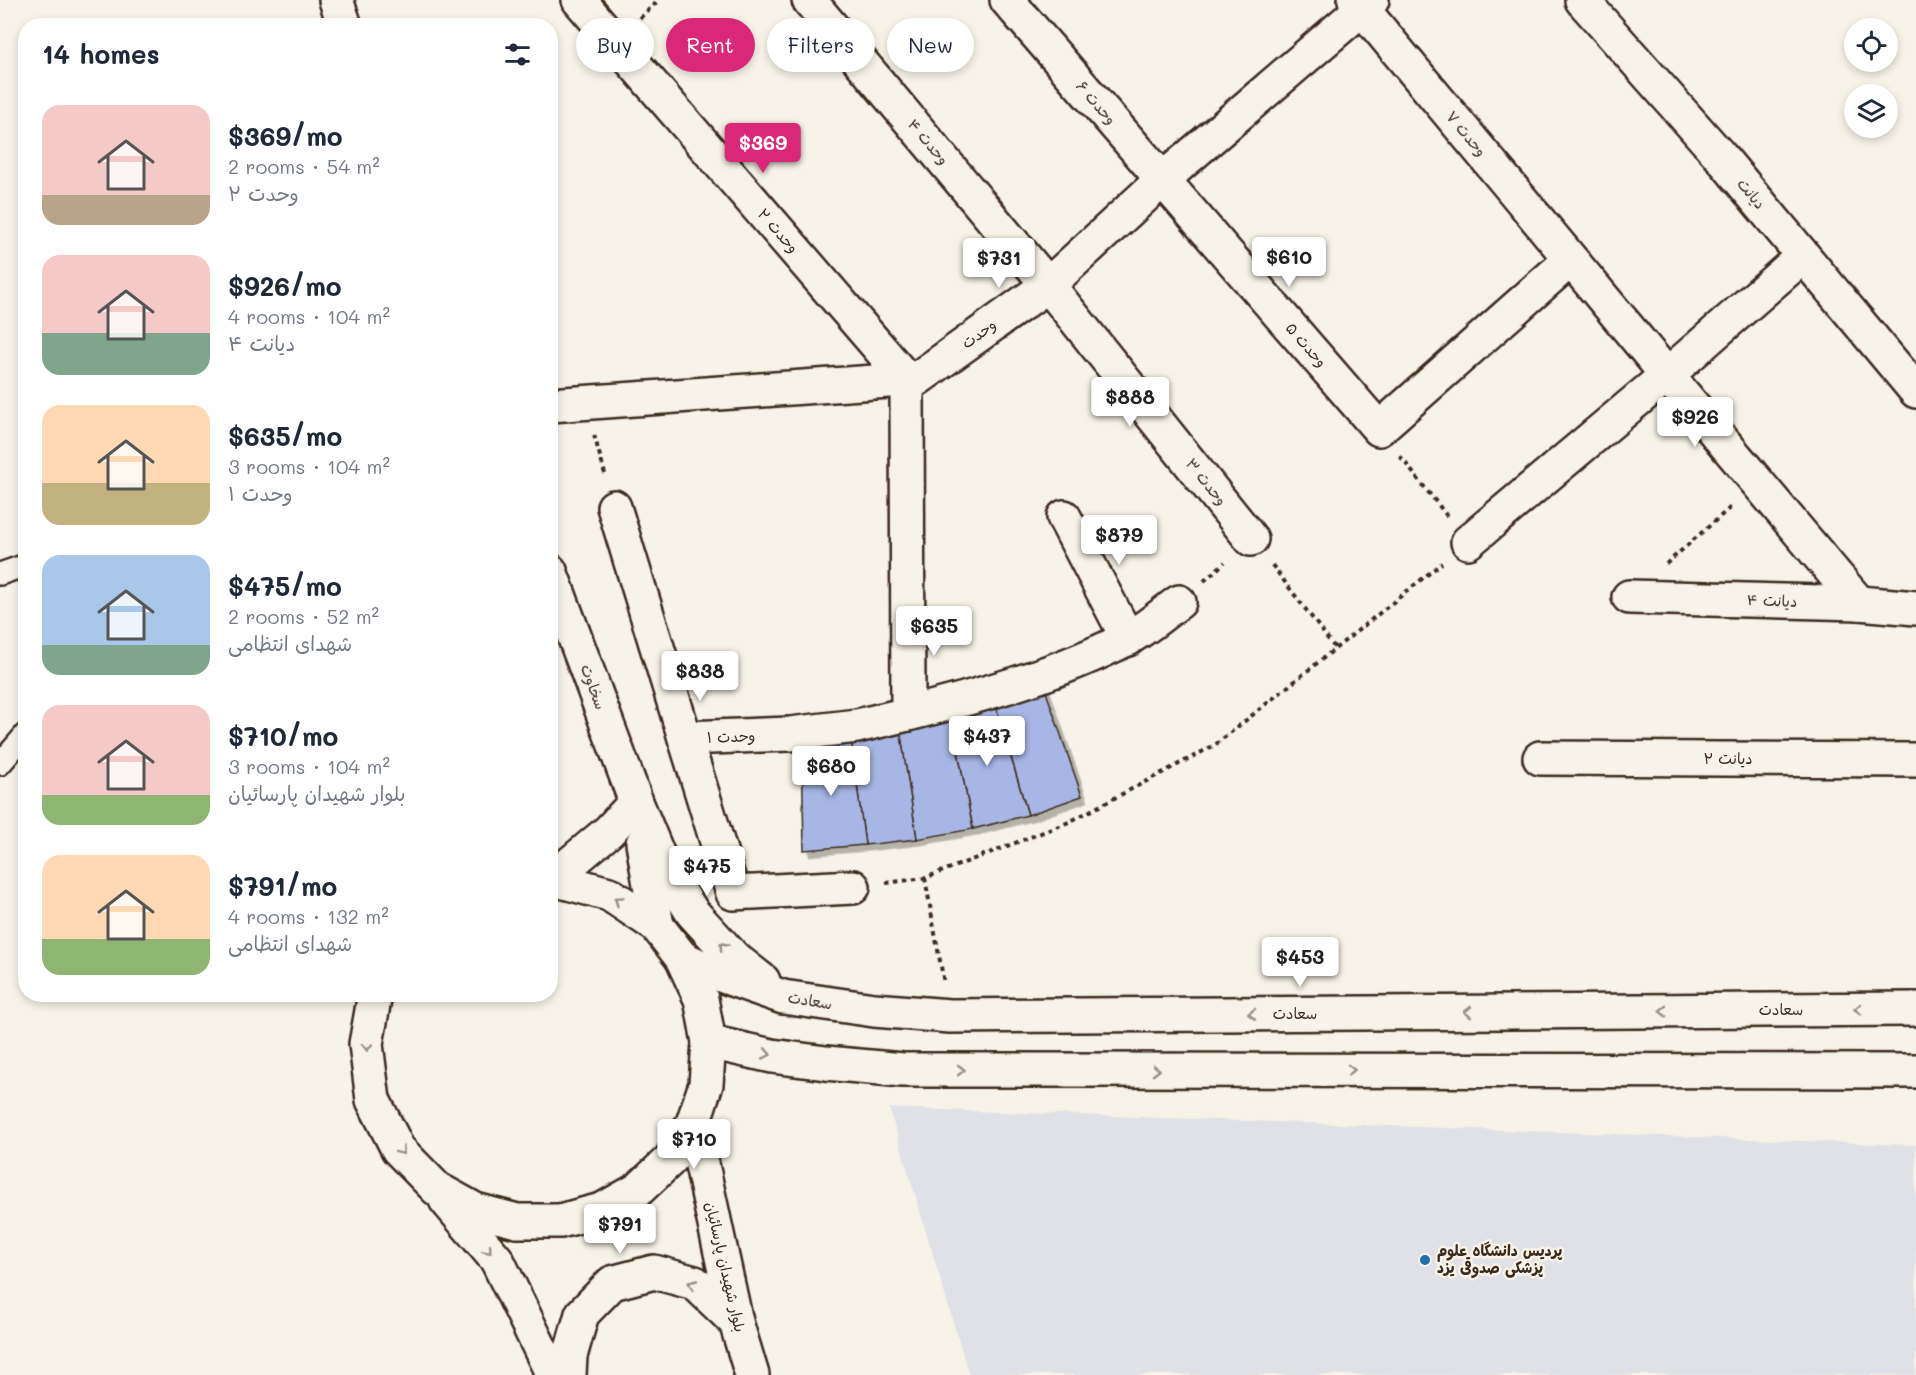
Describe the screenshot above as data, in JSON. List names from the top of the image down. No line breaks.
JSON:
{"streets":{"street":["وحدت ۶","وحدت ۷","وحدت ۴","دیانت","وحدت ۲","وحدت","وحدت ۵","وحدت ۳","دیانت ۴","سخاوت","وحدت ۱","دیانت ۲","سعادت","بلوار شهیدان پارسائیان"]},"crossings":[["وحدت ۶","وحدت"],["وحدت ۶","وحدت ۵"],["وحدت ۷","وحدت"],["وحدت ۷","دیانت ۴"],["وحدت ۴","وحدت"],["وحدت ۴","وحدت ۳"],["وحدت ۲","وحدت"],["وحدت","وحدت ۵"],["وحدت","وحدت ۳"]],"places":["پردیس دانشگاه علوم پزشکی صدوقی یزد"],"page":{"chip":["Buy","Rent","Filters","New"],"heading":"14 homes","list":[{"name":"$369/mo","note":"2 rooms · 54 m² · وحدت ۲"},{"name":"$926/mo","note":"4 rooms · 104 m² · دیانت ۴"},{"name":"$635/mo","note":"3 rooms · 104 m² · وحدت ۱"},{"name":"$475/mo","note":"2 rooms · 52 m² · شهدای انتظامی"},{"name":"$710/mo","note":"3 rooms · 104 m² · بلوار شهیدان پارسائیان"},{"name":"$791/mo","note":"4 rooms · 132 m² · شهدای انتظامی"}],"price":["$369","$610","$731","$888","$926","$879","$635","$838","$437","$680","$475","$453","$710","$791"]}}
